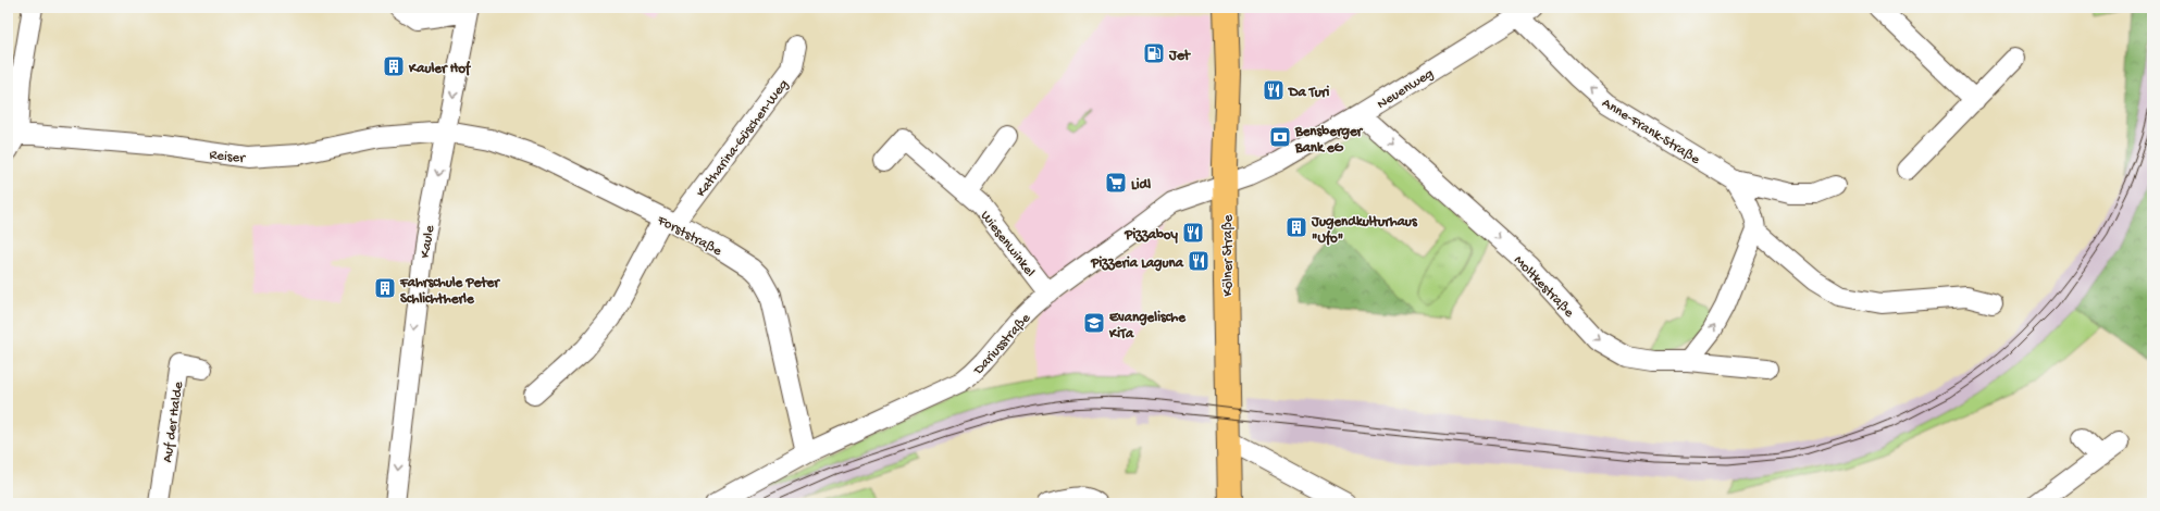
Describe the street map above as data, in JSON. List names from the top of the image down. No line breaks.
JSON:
{"streets":{"main road":["Kölner Straße"],"street":["Neuenweg","Anne-Frank-Straße","Katharina-Güschen-Weg","Reiser","Forststraße","Kaule","Wiesenwinkel","Moltkestraße","Dariusstraße","Auf der Halde"]},"crossings":[["Neuenweg","Anne-Frank-Straße"],["Neuenweg","Kölner Straße"],["Neuenweg","Moltkestraße"],["Neuenweg","Dariusstraße"],["Katharina-Güschen-Weg","Forststraße"],["Reiser","Forststraße"],["Reiser","Kaule"],["Forststraße","Kaule"],["Forststraße","Dariusstraße"],["Wiesenwinkel","Dariusstraße"],["Kölner Straße","Dariusstraße"]],"one_way":["Anne-Frank-Straße","Kaule","Moltkestraße"],"places":{"fuel station":["Jet"],"building":["Kauler Hof","Jugendkulturhaus \"Ufo\"","Fahrschule Peter Schlichtherle"],"restaurant":["Da Turi","Pizzaboy","Pizzeria Laguna"],"bank":["Bensberger Bank eG"],"supermarket":["Lidl"],"school or university":["Evangelische KiTa"]}}
